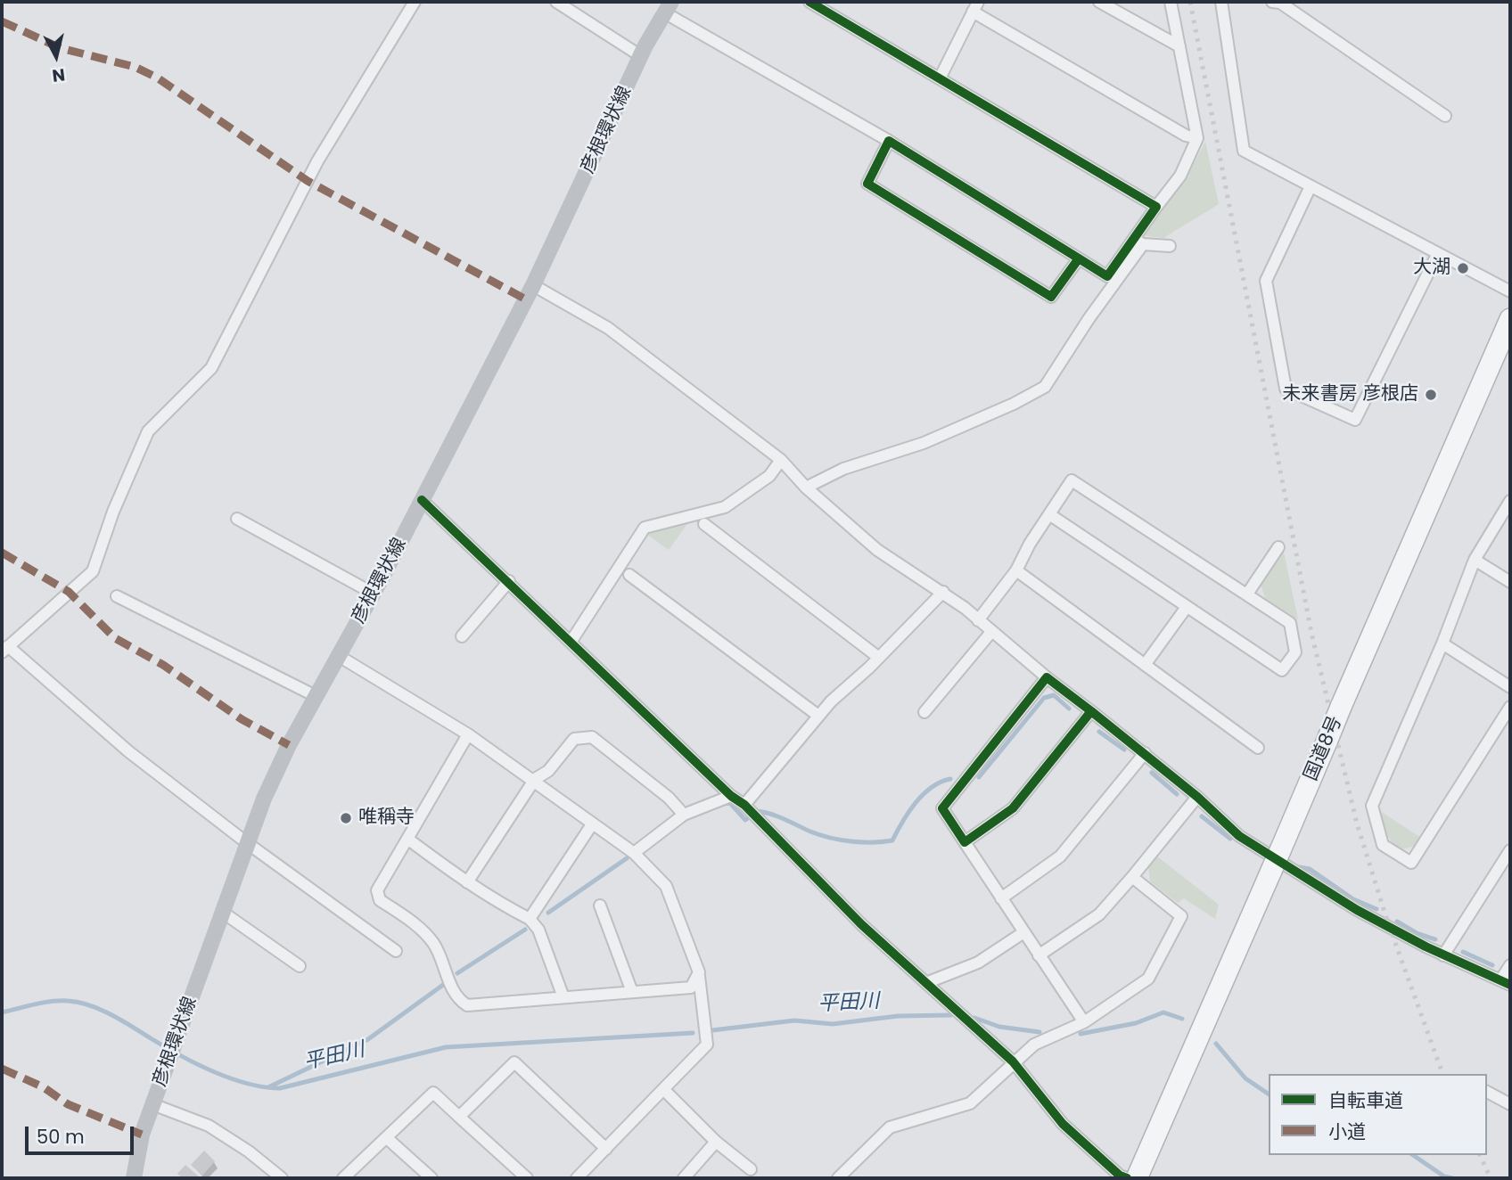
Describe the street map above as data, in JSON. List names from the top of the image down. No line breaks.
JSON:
{"streets":{"highway":["国道8号"],"main road":["彦根環状線"]},"water":["平田川"],"places":["大湖","未来書房 彦根店","唯稱寺"],"legend":["自転車道","小道"],"scale_bar":"50 m","north":"bottom"}
